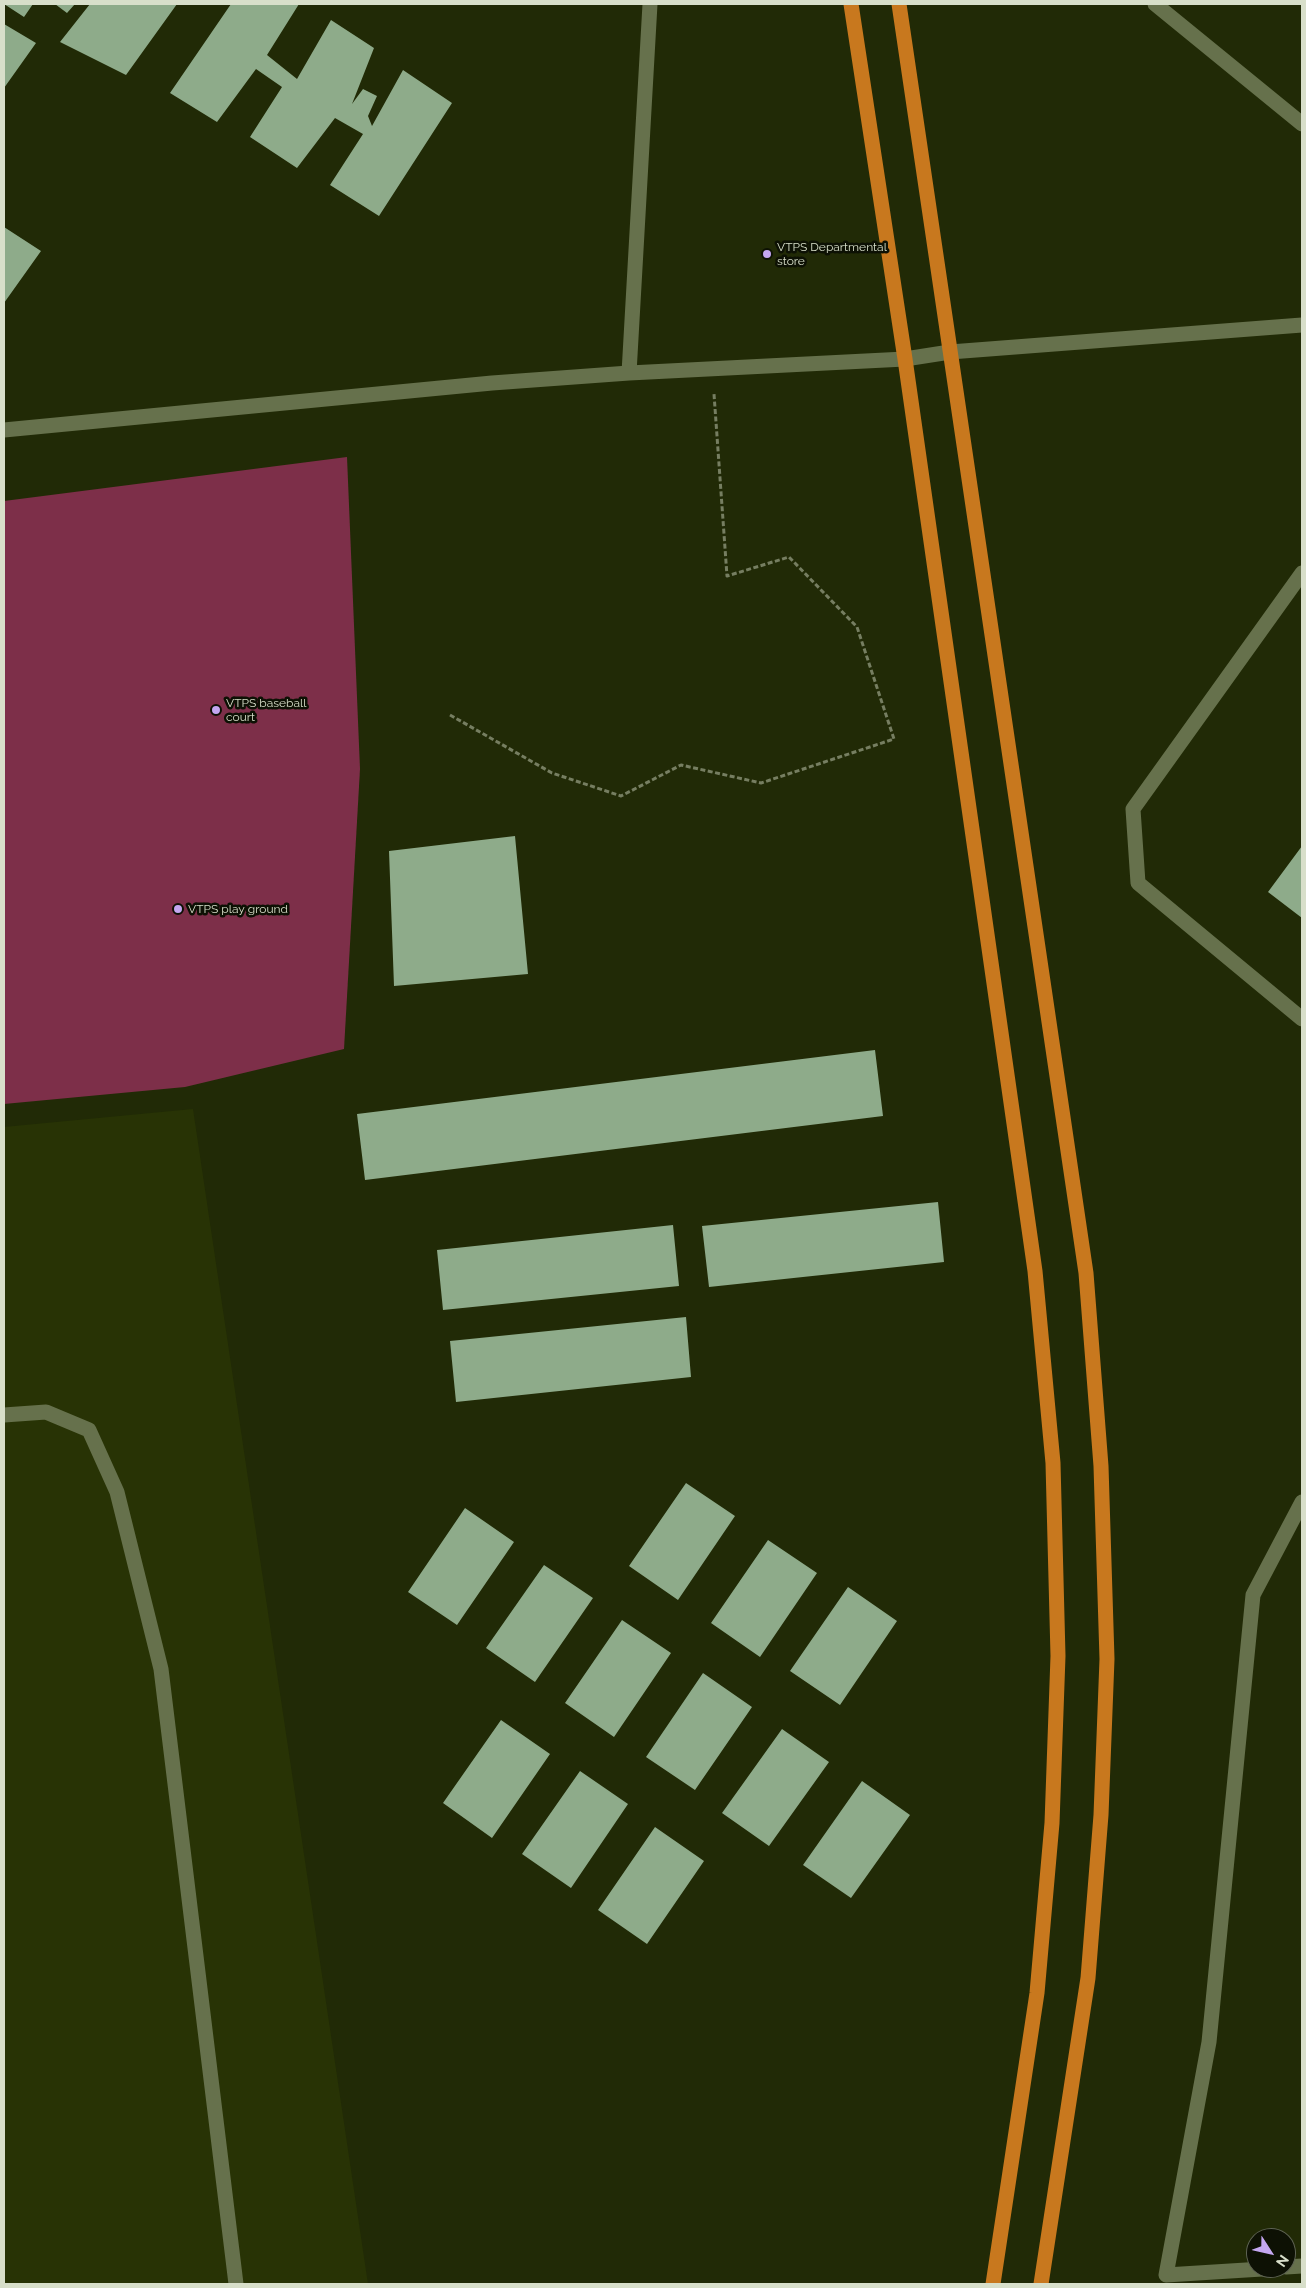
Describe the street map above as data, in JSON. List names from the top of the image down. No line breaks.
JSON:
{"places":["VTPS Departmental store","VTPS baseball court","VTPS play ground"],"north":"bottom right"}
